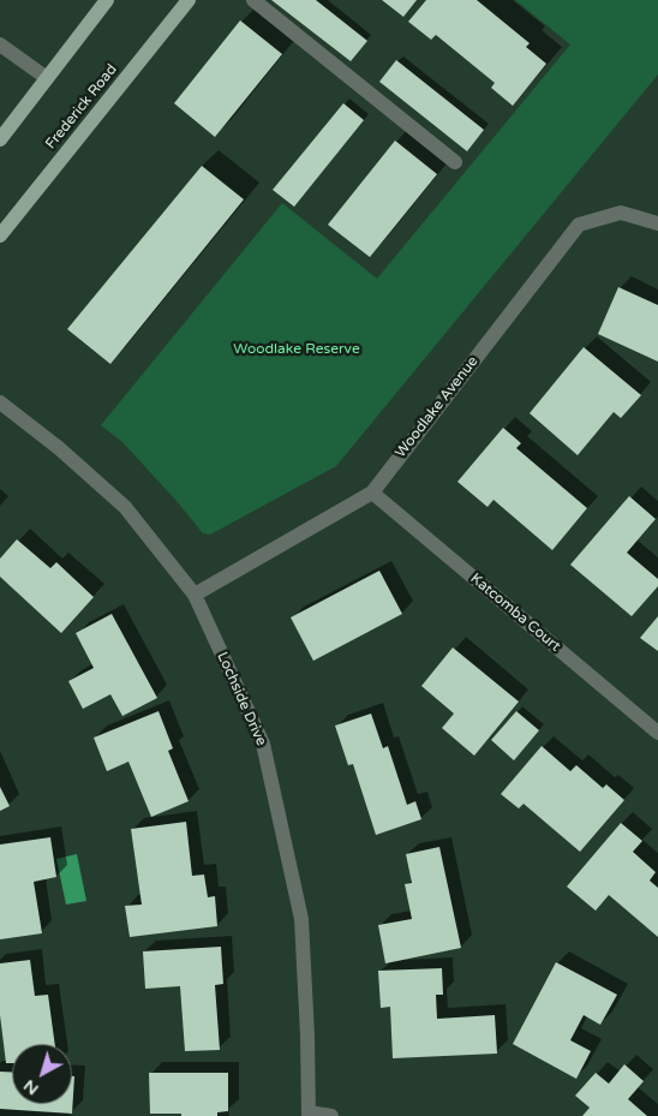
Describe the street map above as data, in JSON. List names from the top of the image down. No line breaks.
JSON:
{"streets":{"main road":["Frederick Road"],"street":["Woodlake Avenue","Katcomba Court","Lochside Drive"]},"crossings":[["Woodlake Avenue","Katcomba Court"],["Woodlake Avenue","Lochside Drive"]],"parks":["Woodlake Reserve"],"north":"bottom left"}
